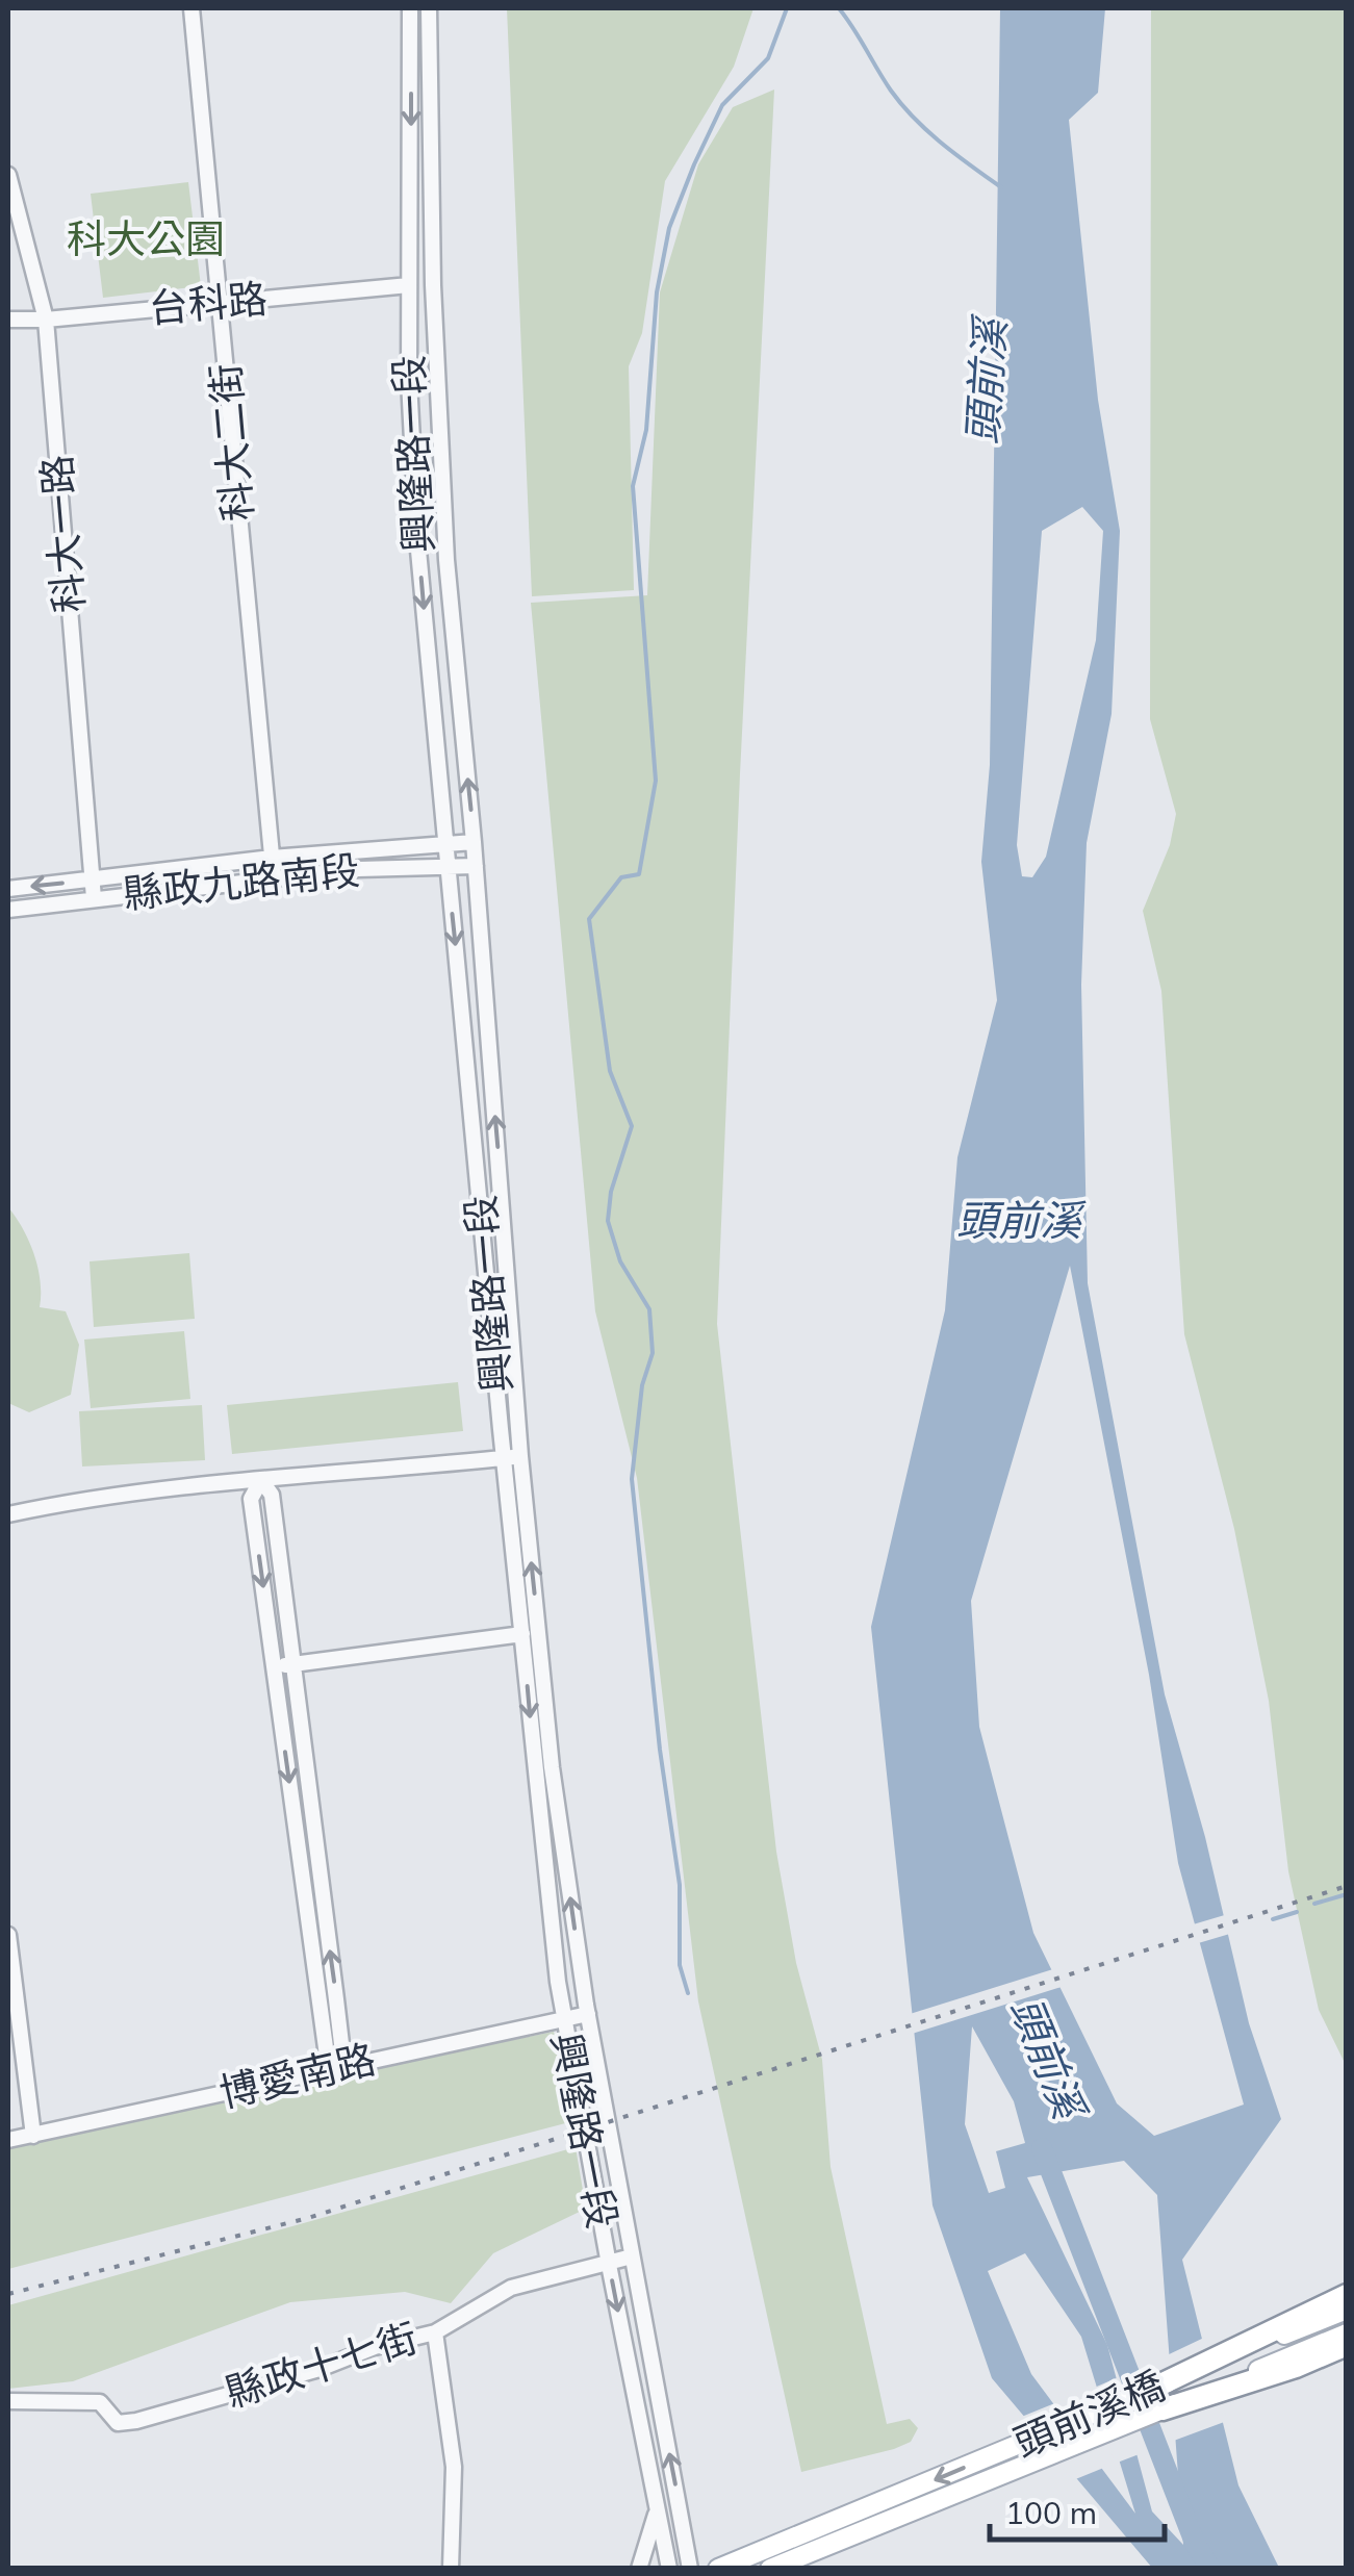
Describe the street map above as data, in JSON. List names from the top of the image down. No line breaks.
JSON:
{"streets":{"main road":["頭前溪橋"],"street":["台科路","科大二街","興隆路一段","科大一路","縣政九路南段","博愛南路","縣政十七街"]},"crossings":[["台科路","科大二街"],["台科路","興隆路一段"],["台科路","科大一路"],["科大二街","縣政九路南段"],["興隆路一段","縣政九路南段"],["興隆路一段","博愛南路"],["興隆路一段","縣政十七街"],["科大一路","縣政九路南段"]],"water":["頭前溪"],"parks":["科大公園"],"scale_bar":"100 m"}
